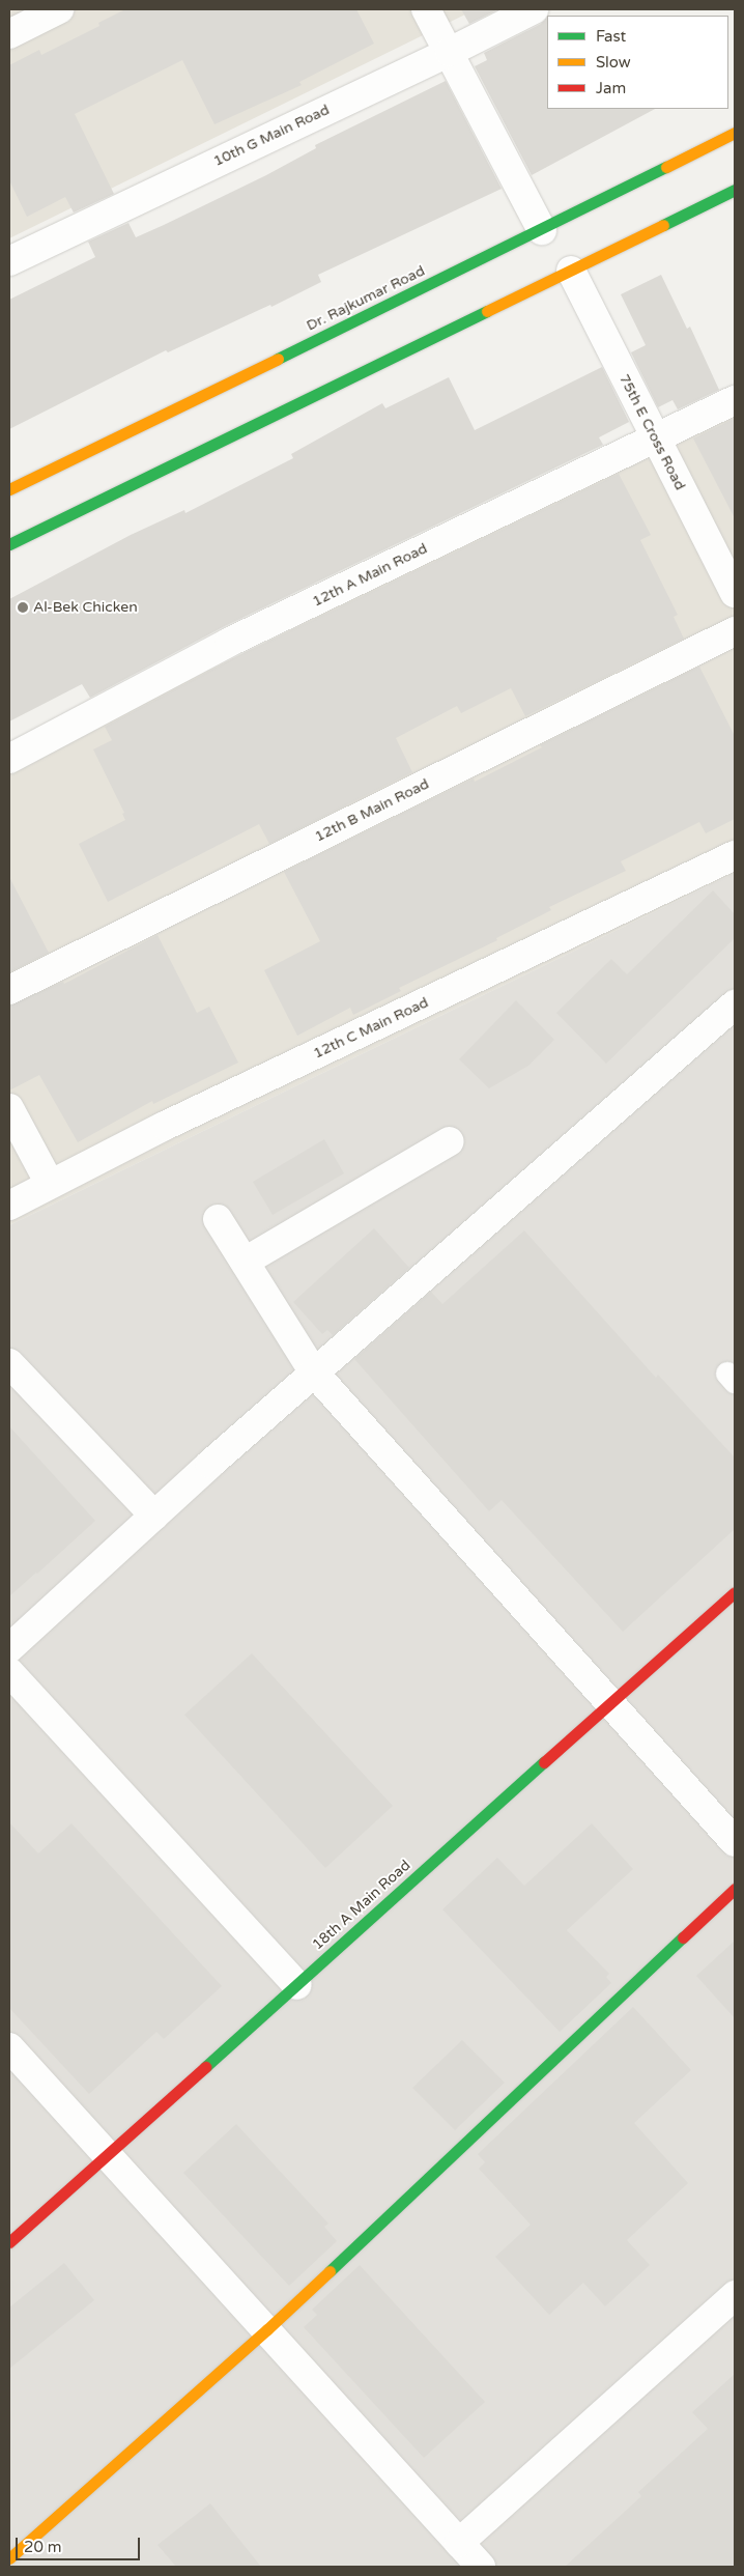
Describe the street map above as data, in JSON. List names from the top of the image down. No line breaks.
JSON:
{"streets":{"street":["10th G Main Road","Dr. Rajkumar Road","75th E Cross Road","12th A Main Road","12th B Main Road","12th C Main Road","18th A Main Road"]},"crossings":[["75th E Cross Road","12th A Main Road"]],"places":["Al-Bek Chicken"],"legend":["Fast","Slow","Jam"],"scale_bar":"20 m"}
